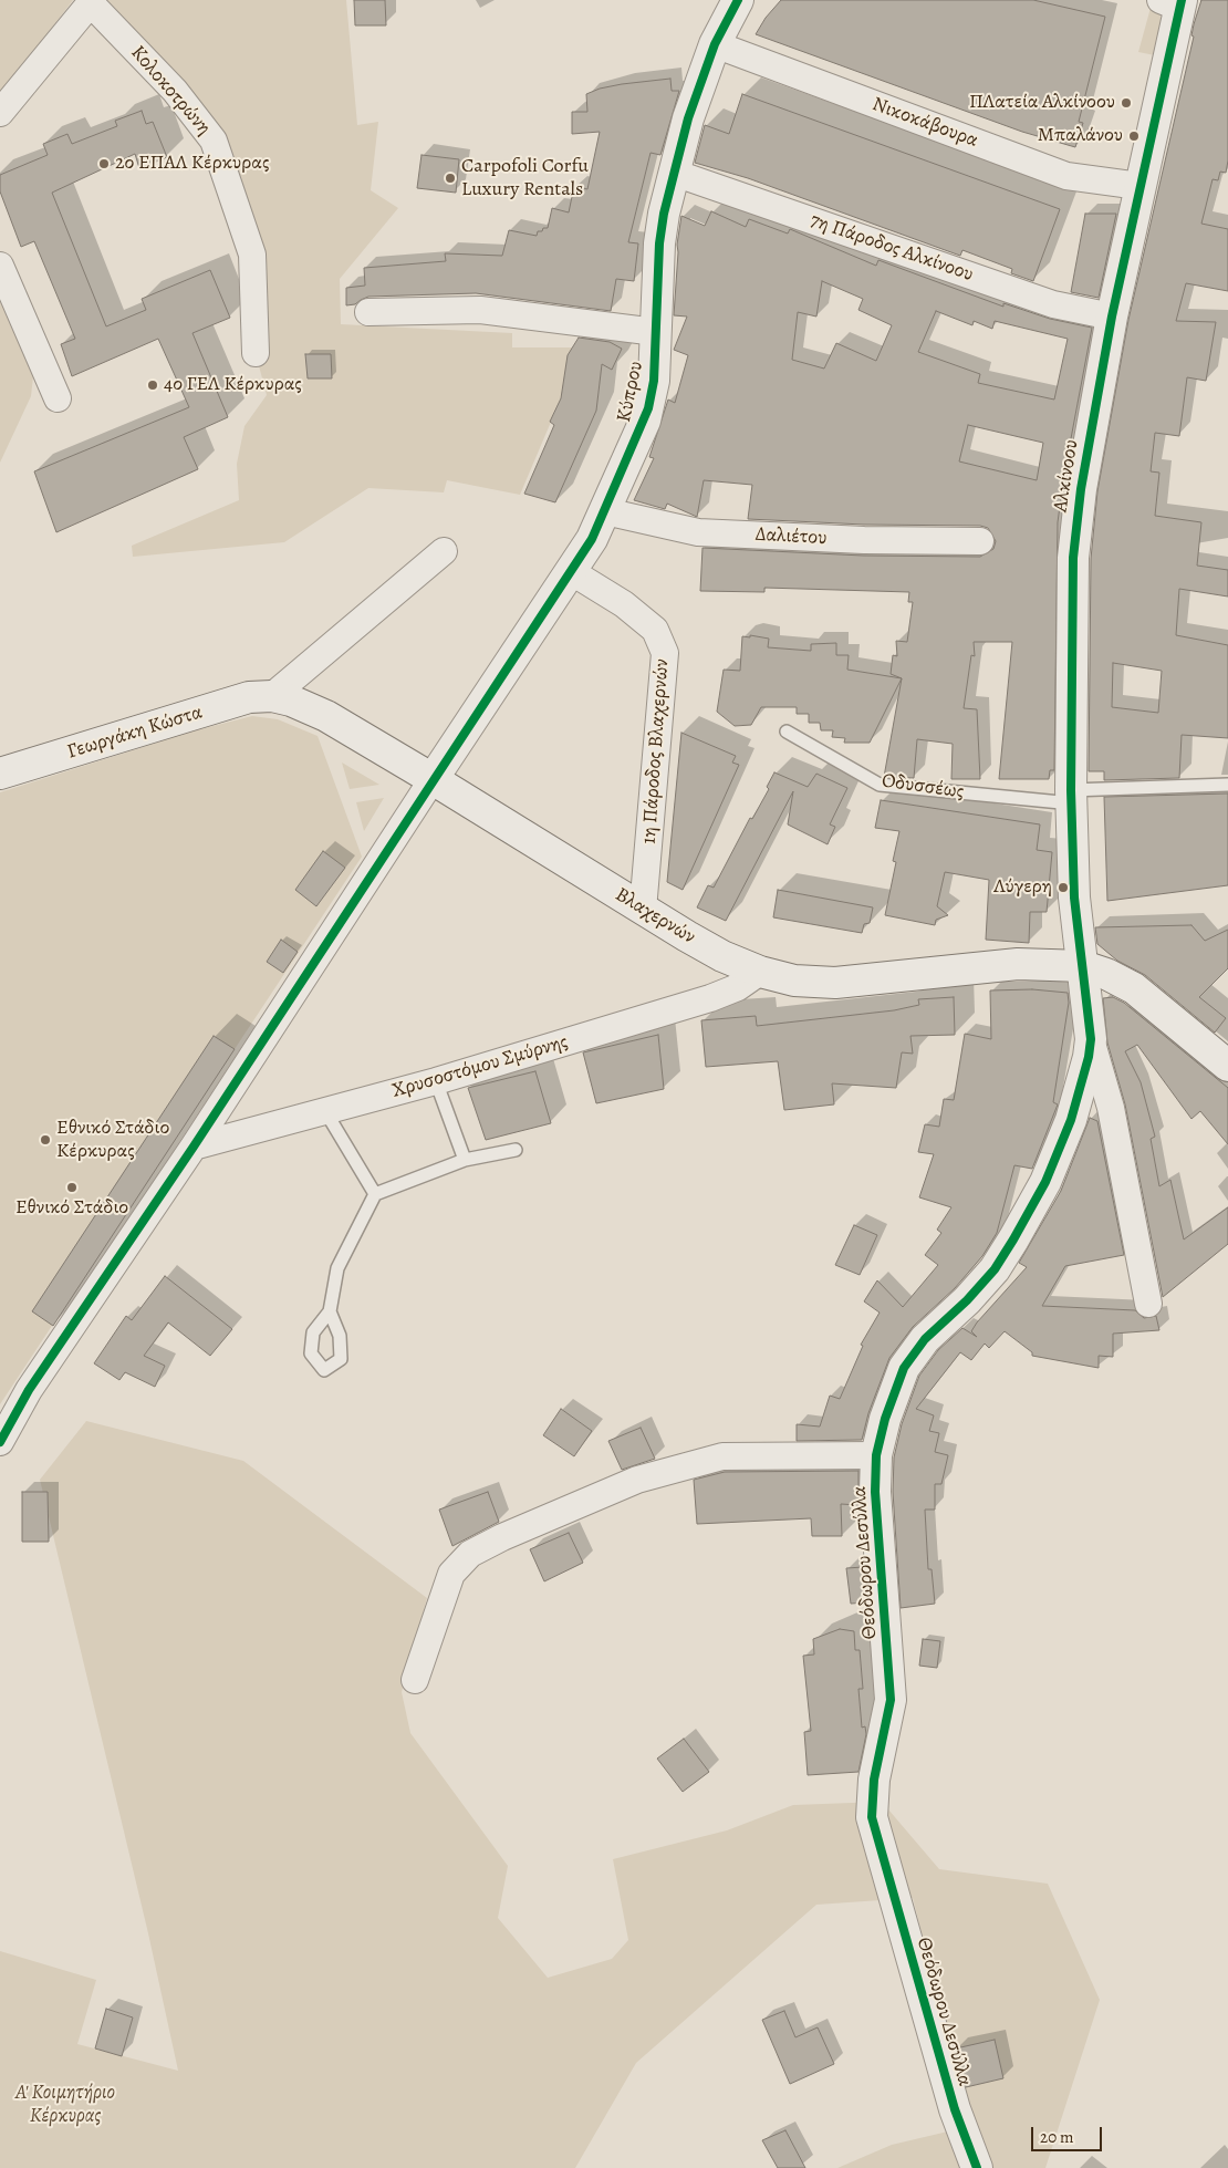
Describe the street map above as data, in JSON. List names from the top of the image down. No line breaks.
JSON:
{"streets":{"street":["Κολοκοτρώνη","Νικοκάβουρα","7η Πάροδος Αλκίνοου","Κύπρου","Αλκίνοου","Δαλιέτου","Γεωργάκη Κώστα","1η Πάροδος Βλαχερνών","Βλαχερνών","Χρυσοστόμου Σμύρνης","Θεόδωρου Δεσύλλα"],"lane":["Οδυσσέως"]},"crossings":[["Νικοκάβουρα","Κύπρου"],["Νικοκάβουρα","Αλκίνοου"],["7η Πάροδος Αλκίνοου","Κύπρου"],["7η Πάροδος Αλκίνοου","Αλκίνοου"],["Κύπρου","Δαλιέτου"],["Κύπρου","1η Πάροδος Βλαχερνών"],["Κύπρου","Βλαχερνών"],["Αλκίνοου","Οδυσσέως"],["Αλκίνοου","Βλαχερνών"],["Αλκίνοου","Θεόδωρου Δεσύλλα"],["Γεωργάκη Κώστα","Βλαχερνών"],["1η Πάροδος Βλαχερνών","Βλαχερνών"],["Βλαχερνών","Χρυσοστόμου Σμύρνης"],["Βλαχερνών","Θεόδωρου Δεσύλλα"]],"parks":["Α' Κοιμητήριο Κέρκυρας"],"places":["ΠΛατεία Αλκίνοου","Μπαλάνου","2ο ΕΠΑΛ Κέρκυρας","Carpofoli Corfu Luxury Rentals","4ο ΓΕΛ Κέρκυρας","Λύγερη","Εθνικό Στάδιο Κέρκυρας","Εθνικό Στάδιο"],"scale_bar":"20 m"}
